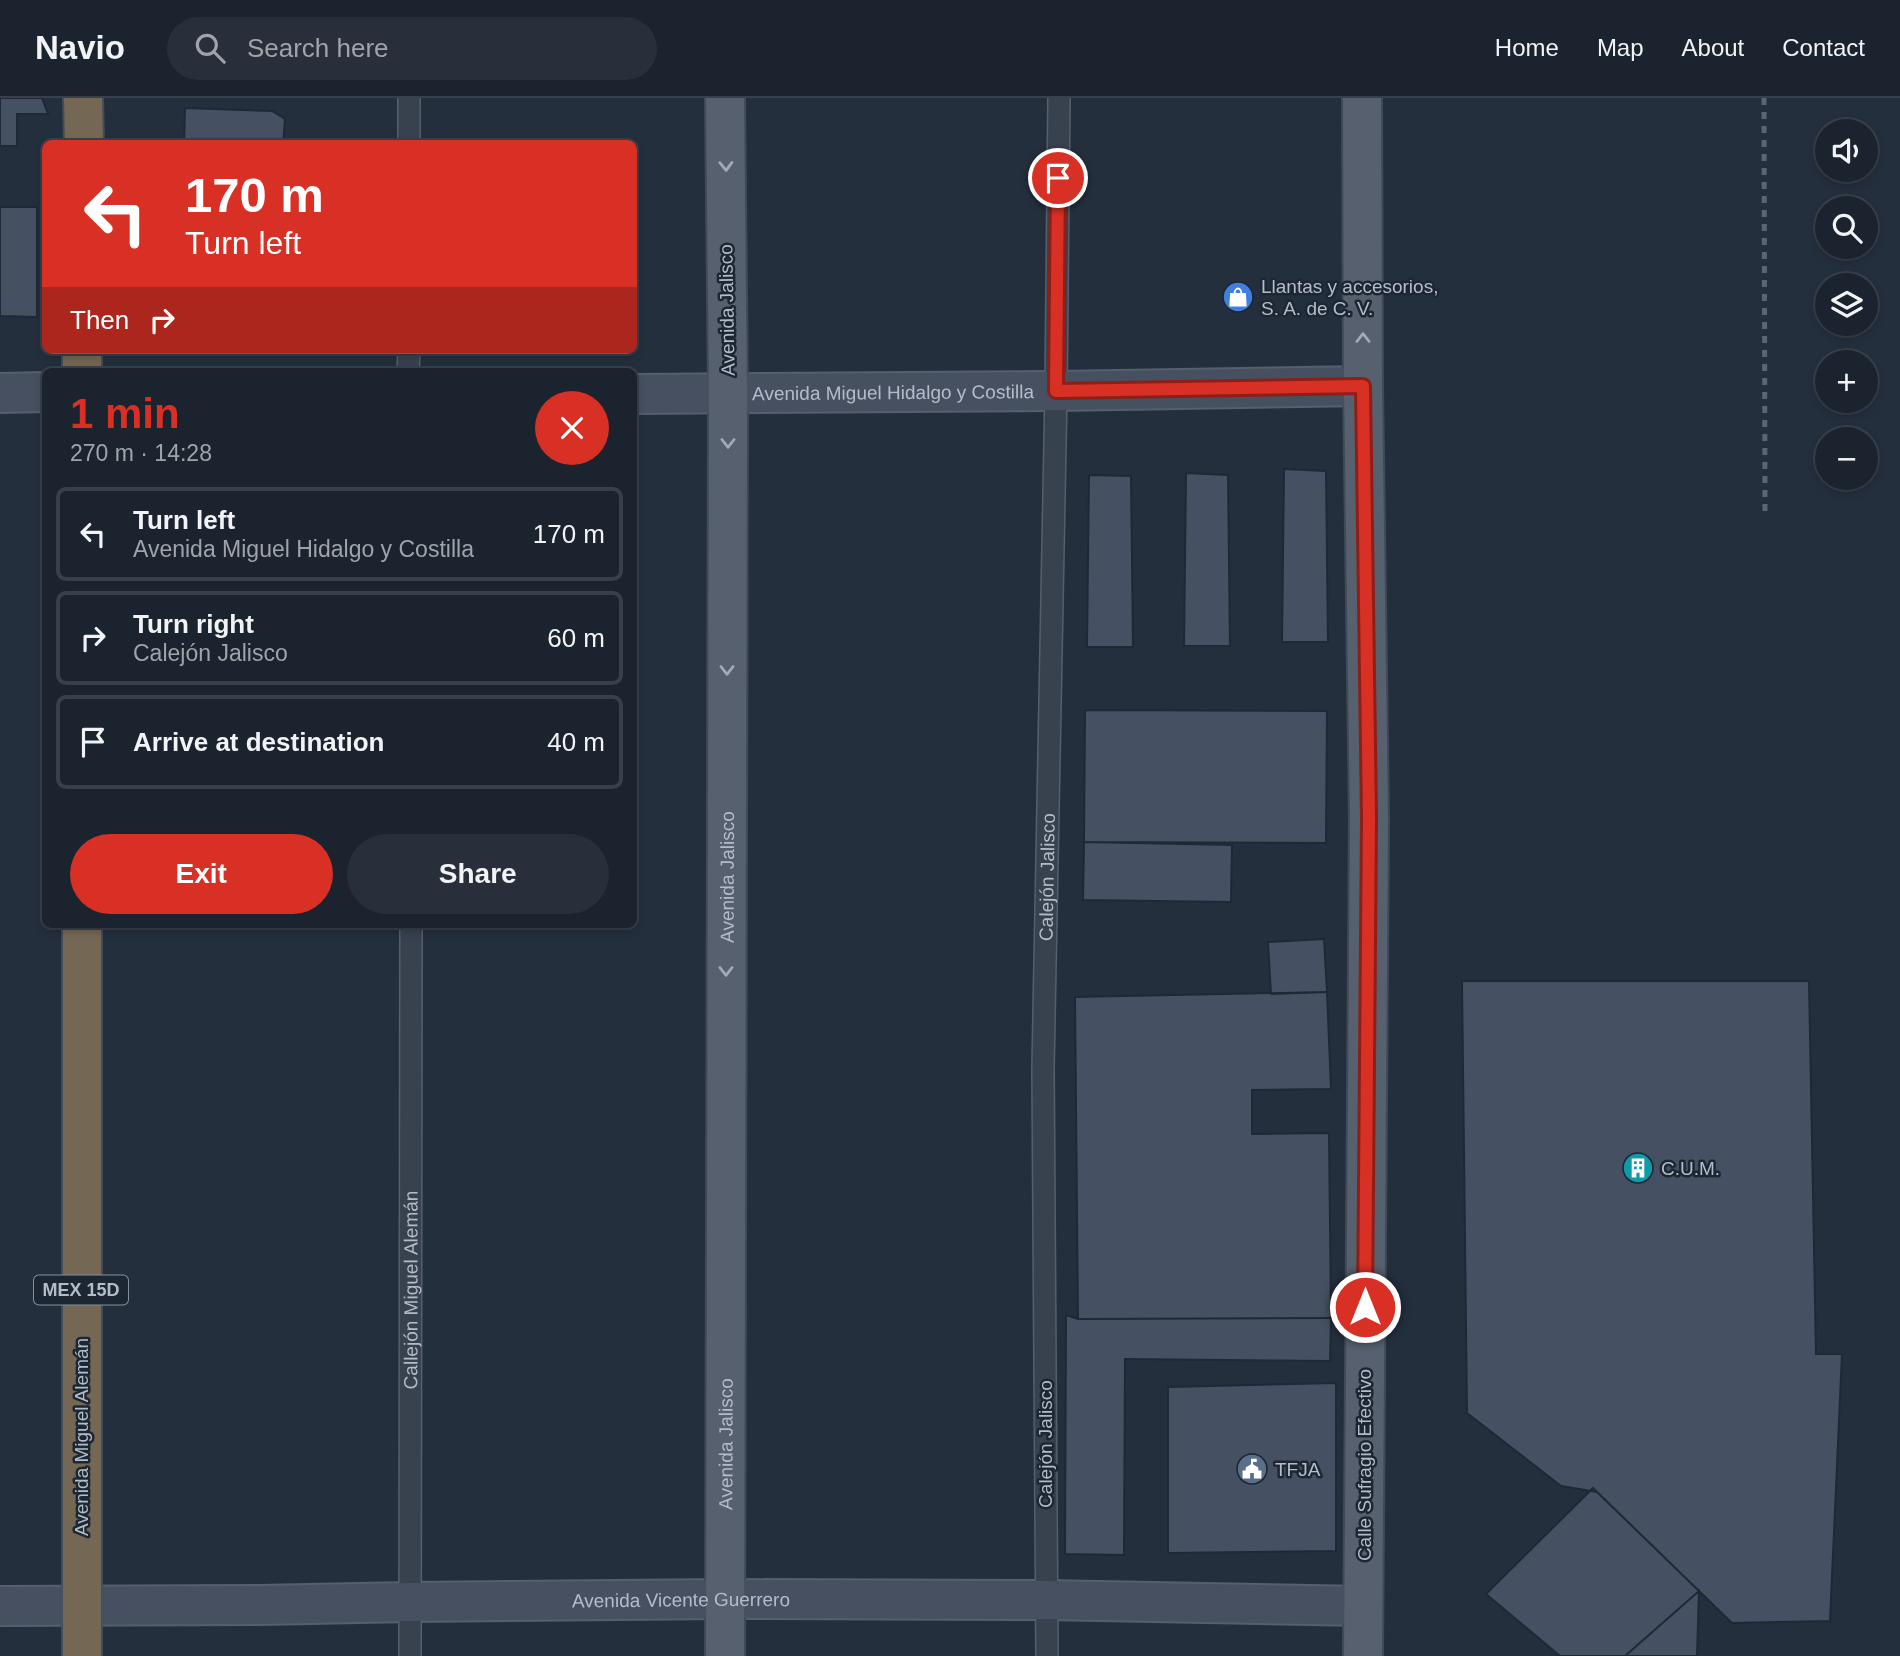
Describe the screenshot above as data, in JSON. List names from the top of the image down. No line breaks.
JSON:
{"streets":{"highway":["MEX 15D","Avenida Miguel Alemán"],"main road":["Avenida Jalisco","Avenida Miguel Hidalgo y Costilla","Calle Sufragio Efectivo","Avenida Vicente Guerrero"],"lane":["Calejón Jalisco","Callejón Miguel Alemán"]},"crossings":[["Avenida Jalisco","Avenida Miguel Hidalgo y Costilla"],["Avenida Jalisco","Avenida Vicente Guerrero"],["Avenida Miguel Hidalgo y Costilla","Calejón Jalisco"],["Avenida Miguel Hidalgo y Costilla","Calle Sufragio Efectivo"],["Calejón Jalisco","Avenida Vicente Guerrero"],["Callejón Miguel Alemán","Avenida Vicente Guerrero"],["Avenida Miguel Alemán","Avenida Vicente Guerrero"],["Calle Sufragio Efectivo","Avenida Vicente Guerrero"]],"one_way":["Avenida Jalisco"],"places":{"shop":["Llantas y accesorios, S. A. de C. V."],"building":["C.U.M."],"public building":["TFJA"]},"page":{"header":"Navio","search":"Search here","nav":["Home","Map","About","Contact"],"map_buttons":["+","−"],"turn":["170 m","Turn left"],"then":"Then","heading":["1 min","270 m · 14:28"],"list":[{"name":"Turn left","note":"Avenida Miguel Hidalgo y Costilla","value":"170 m"},{"name":"Turn right","note":"Calejón Jalisco","value":"60 m"},{"name":"Arrive at destination","value":"40 m"}],"buttons":["Exit","Share"]}}
